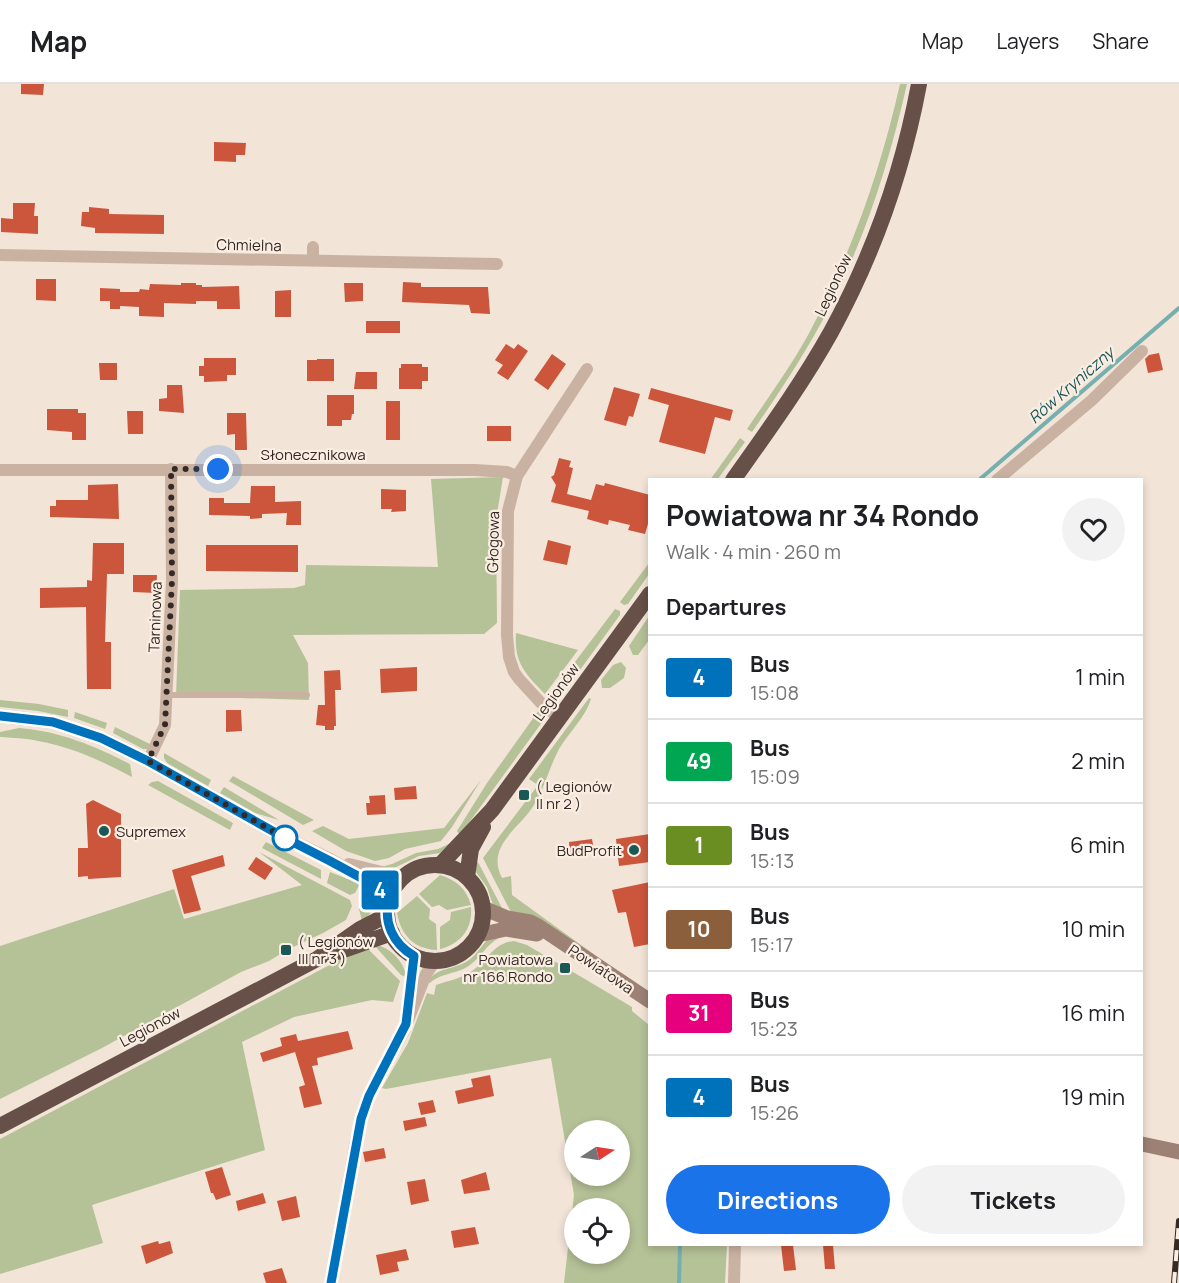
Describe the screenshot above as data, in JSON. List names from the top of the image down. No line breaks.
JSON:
{"streets":{"highway":["Legionów"],"main road":["Powiatowa"],"street":["Chmielna","Słonecznikowa","Głogowa","Tarninowa"]},"crossings":[["Legionów","Głogowa"],["Legionów","Powiatowa"],["Słonecznikowa","Głogowa"],["Słonecznikowa","Tarninowa"]],"water":["Rów Kryniczny"],"places":{"transit":["( Legionów II nr 2 )","( Legionów III nr 3 )","Powiatowa nr 166 Rondo"],"other":["Supremex","BudProfit"]},"lines":["bus line 4"],"north":"right","page":{"header":"Map","nav":["Map","Layers","Share"],"on_map":"4","heading":[["Powiatowa nr 34 Rondo","Walk · 4 min · 260 m"],"Departures"],"list":[{"mark":"4","name":"Bus","note":"15:08","value":"1 min"},{"mark":"49","name":"Bus","note":"15:09","value":"2 min"},{"mark":"1","name":"Bus","note":"15:13","value":"6 min"},{"mark":"10","name":"Bus","note":"15:17","value":"10 min"},{"mark":"31","name":"Bus","note":"15:23","value":"16 min"},{"mark":"4","name":"Bus","note":"15:26","value":"19 min"}],"buttons":["Directions","Tickets"]}}
